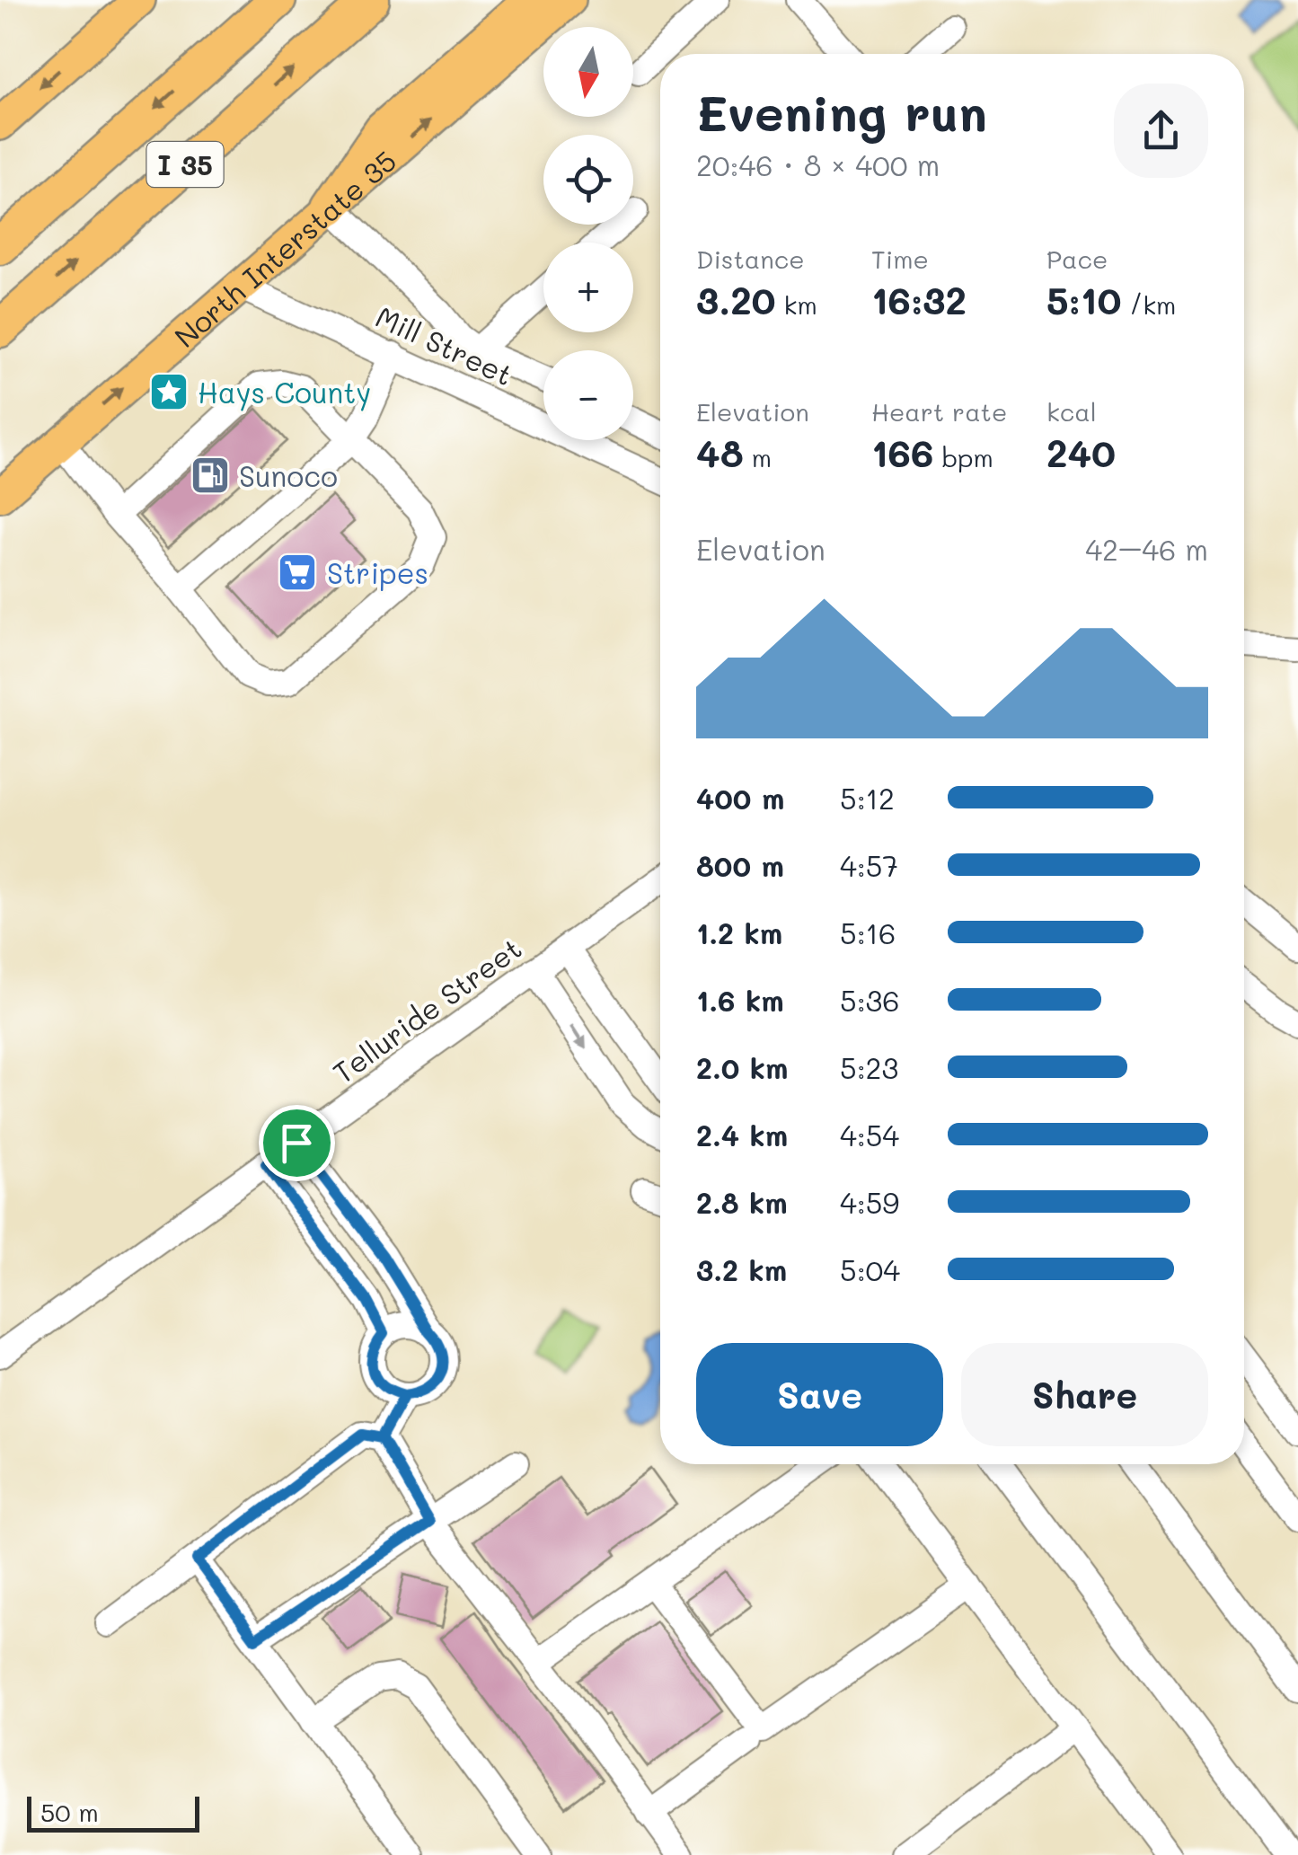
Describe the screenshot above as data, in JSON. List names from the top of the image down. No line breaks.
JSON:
{"streets":{"highway":["I 35"],"main road":["North Interstate 35"],"street":["Mill Street","Telluride Street"]},"crossings":[["North Interstate 35","Mill Street"]],"one_way":["North Interstate 35"],"places":{"place":["Hays County"],"fuel station":["Sunoco"],"supermarket":["Stripes"]},"scale_bar":"50 m","north":"bottom","page":{"map_buttons":["+","−"],"heading":["Evening run","20:46 · 8 × 400 m"],"stats":[["Distance","3.20 km"],["Time","16:32"],["Pace","5:10 /km"],["Elevation","48 m"],["Heart rate","166 bpm"],["kcal","240"]],"chart":["Elevation","42–46 m"],"list":[{"name":"400 m","note":"5:12"},{"name":"800 m","note":"4:57"},{"name":"1.2 km","note":"5:16"},{"name":"1.6 km","note":"5:36"},{"name":"2.0 km","note":"5:23"},{"name":"2.4 km","note":"4:54"},{"name":"2.8 km","note":"4:59"},{"name":"3.2 km","note":"5:04"}],"buttons":["Save","Share"],"scale":"50 m"}}
